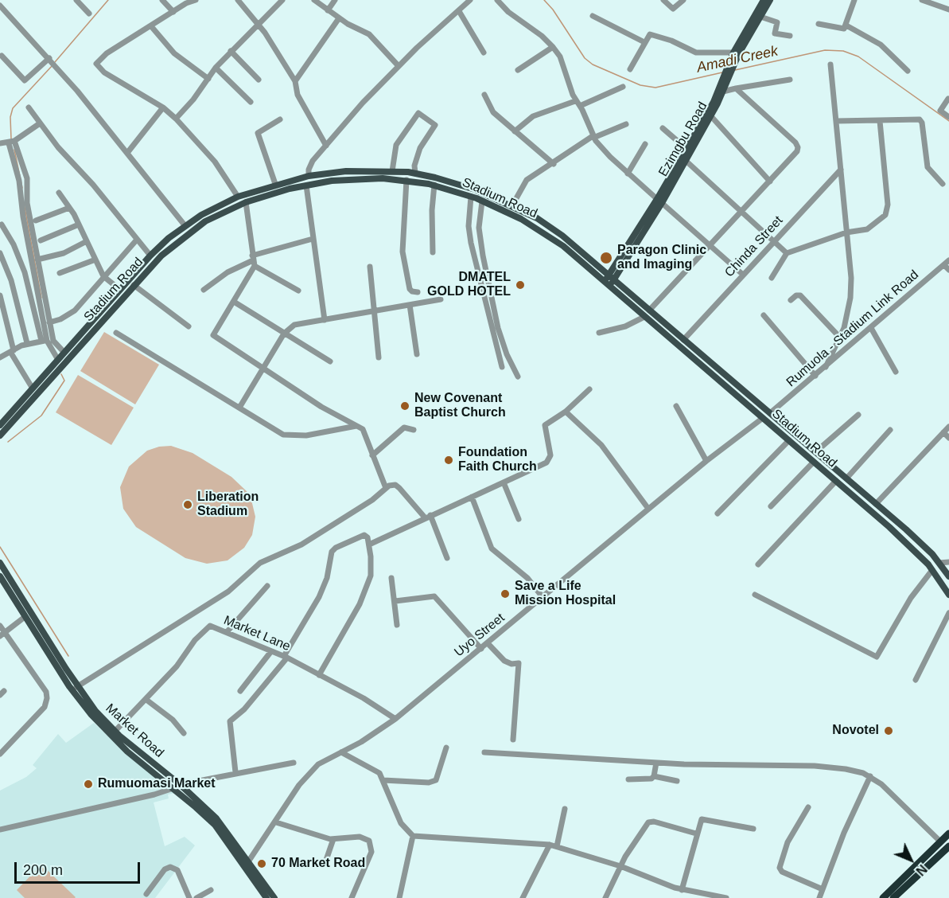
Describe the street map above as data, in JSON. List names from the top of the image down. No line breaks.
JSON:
{"streets":{"main road":["Ezimgbu Road","Stadium Road","Market Road"],"street":["Chinda Street","Rumuola - Stadium Link Road","Market Lane","Uyo Street"]},"crossings":[["Ezimgbu Road","Stadium Road"],["Stadium Road","Chinda Street"],["Stadium Road","Rumuola - Stadium Link Road"],["Stadium Road","Uyo Street"],["Market Lane","Uyo Street"],["Market Lane","Market Road"],["Uyo Street","Market Road"]],"water":["Amadi Creek"],"places":["Paragon Clinic and Imaging","DMATEL GOLD HOTEL","New Covenant Baptist Church","Foundation Faith Church","Liberation Stadium","Save a Life Mission Hospital","Novotel","Rumuomasi Market","70 Market Road"],"scale_bar":"200 m","north":"bottom right"}
